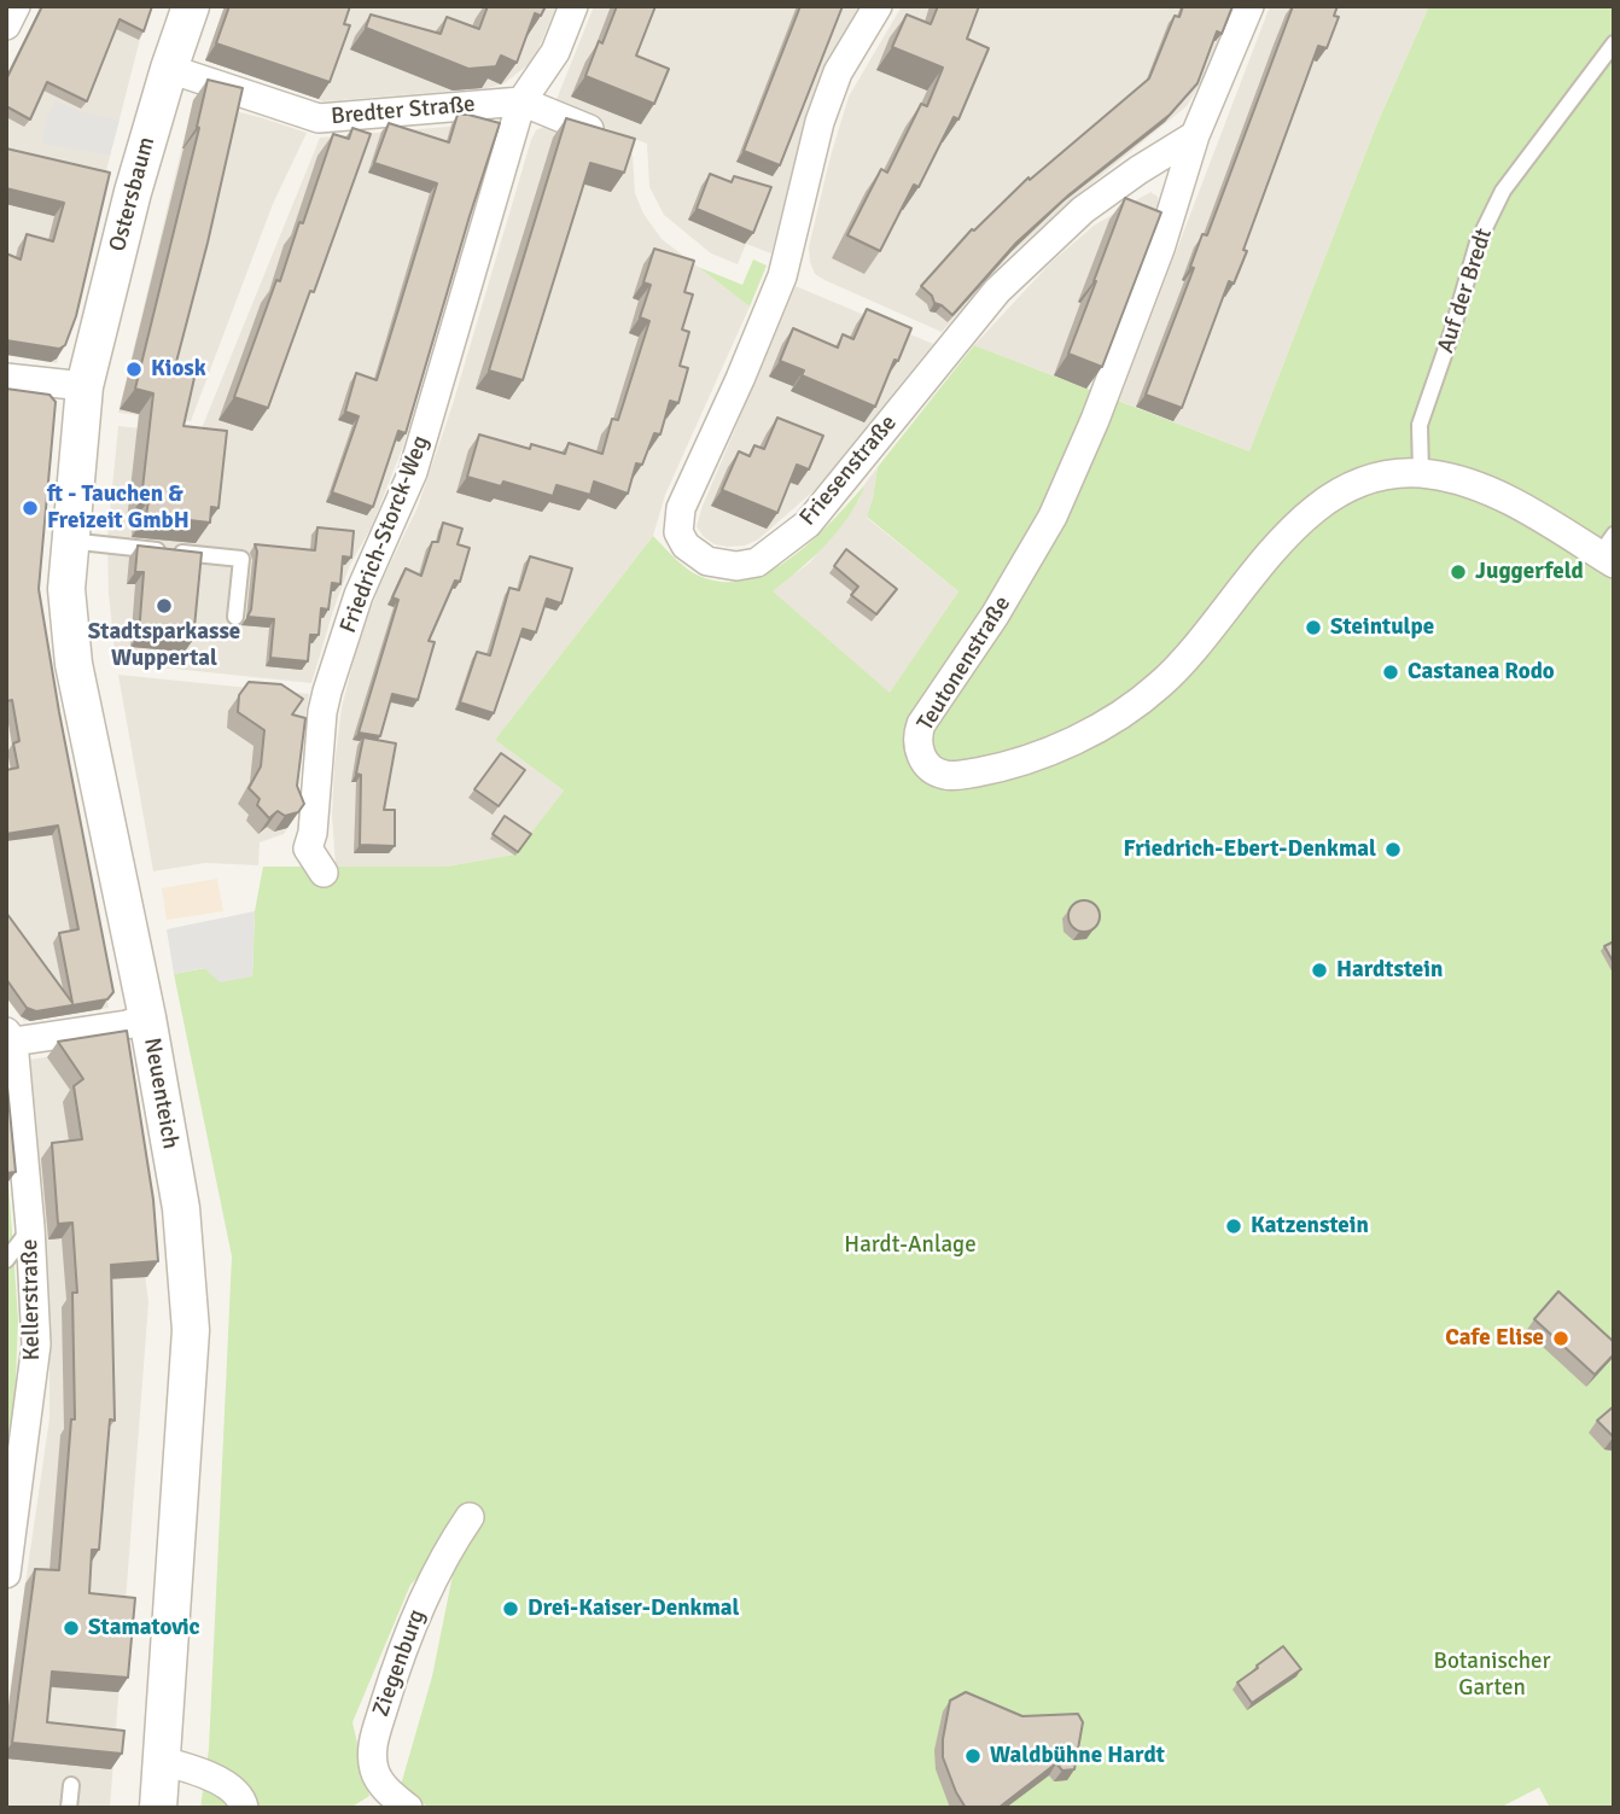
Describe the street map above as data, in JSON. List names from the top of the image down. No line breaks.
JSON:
{"streets":{"street":["Bredter Straße","Ostersbaum","Friesenstraße","Friedrich-Storck-Weg","Teutonenstraße","Neuenteich","Kellerstraße","Ziegenburg"],"lane":["Auf der Bredt"]},"crossings":[["Bredter Straße","Ostersbaum"],["Bredter Straße","Friedrich-Storck-Weg"],["Ostersbaum","Neuenteich"],["Auf der Bredt","Teutonenstraße"],["Friesenstraße","Teutonenstraße"]],"parks":["Hardt-Anlage","Botanischer Garten"],"places":["Kiosk","ft - Tauchen & Freizeit GmbH","Juggerfeld","Stadtsparkasse Wuppertal","Steintulpe","Castanea Rodo","Friedrich-Ebert-Denkmal","Hardtstein","Katzenstein","Cafe Elise","Drei-Kaiser-Denkmal","Stamatovic","Waldbühne Hardt"]}
